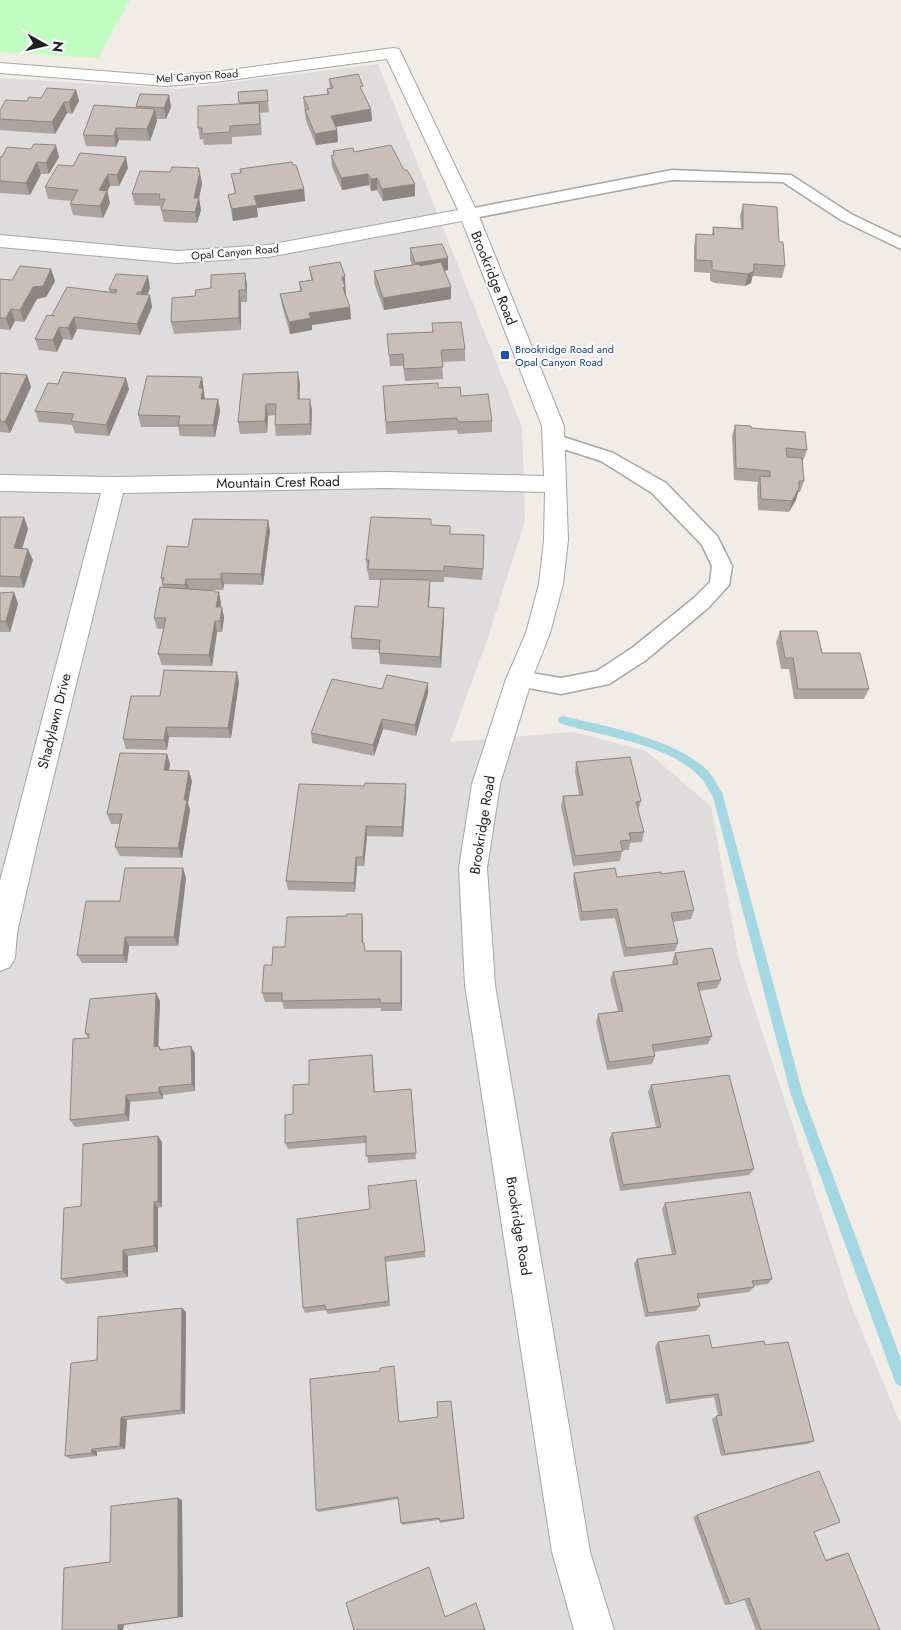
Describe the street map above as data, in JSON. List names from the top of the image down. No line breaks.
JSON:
{"streets":{"street":["Mel Canyon Road","Opal Canyon Road","Brookridge Road","Mountain Crest Road","Shadylawn Drive"]},"crossings":[["Mel Canyon Road","Brookridge Road"],["Opal Canyon Road","Brookridge Road"],["Brookridge Road","Mountain Crest Road"],["Mountain Crest Road","Shadylawn Drive"]],"places":{"transit":["Brookridge Road and Opal Canyon Road"]},"north":"right"}
